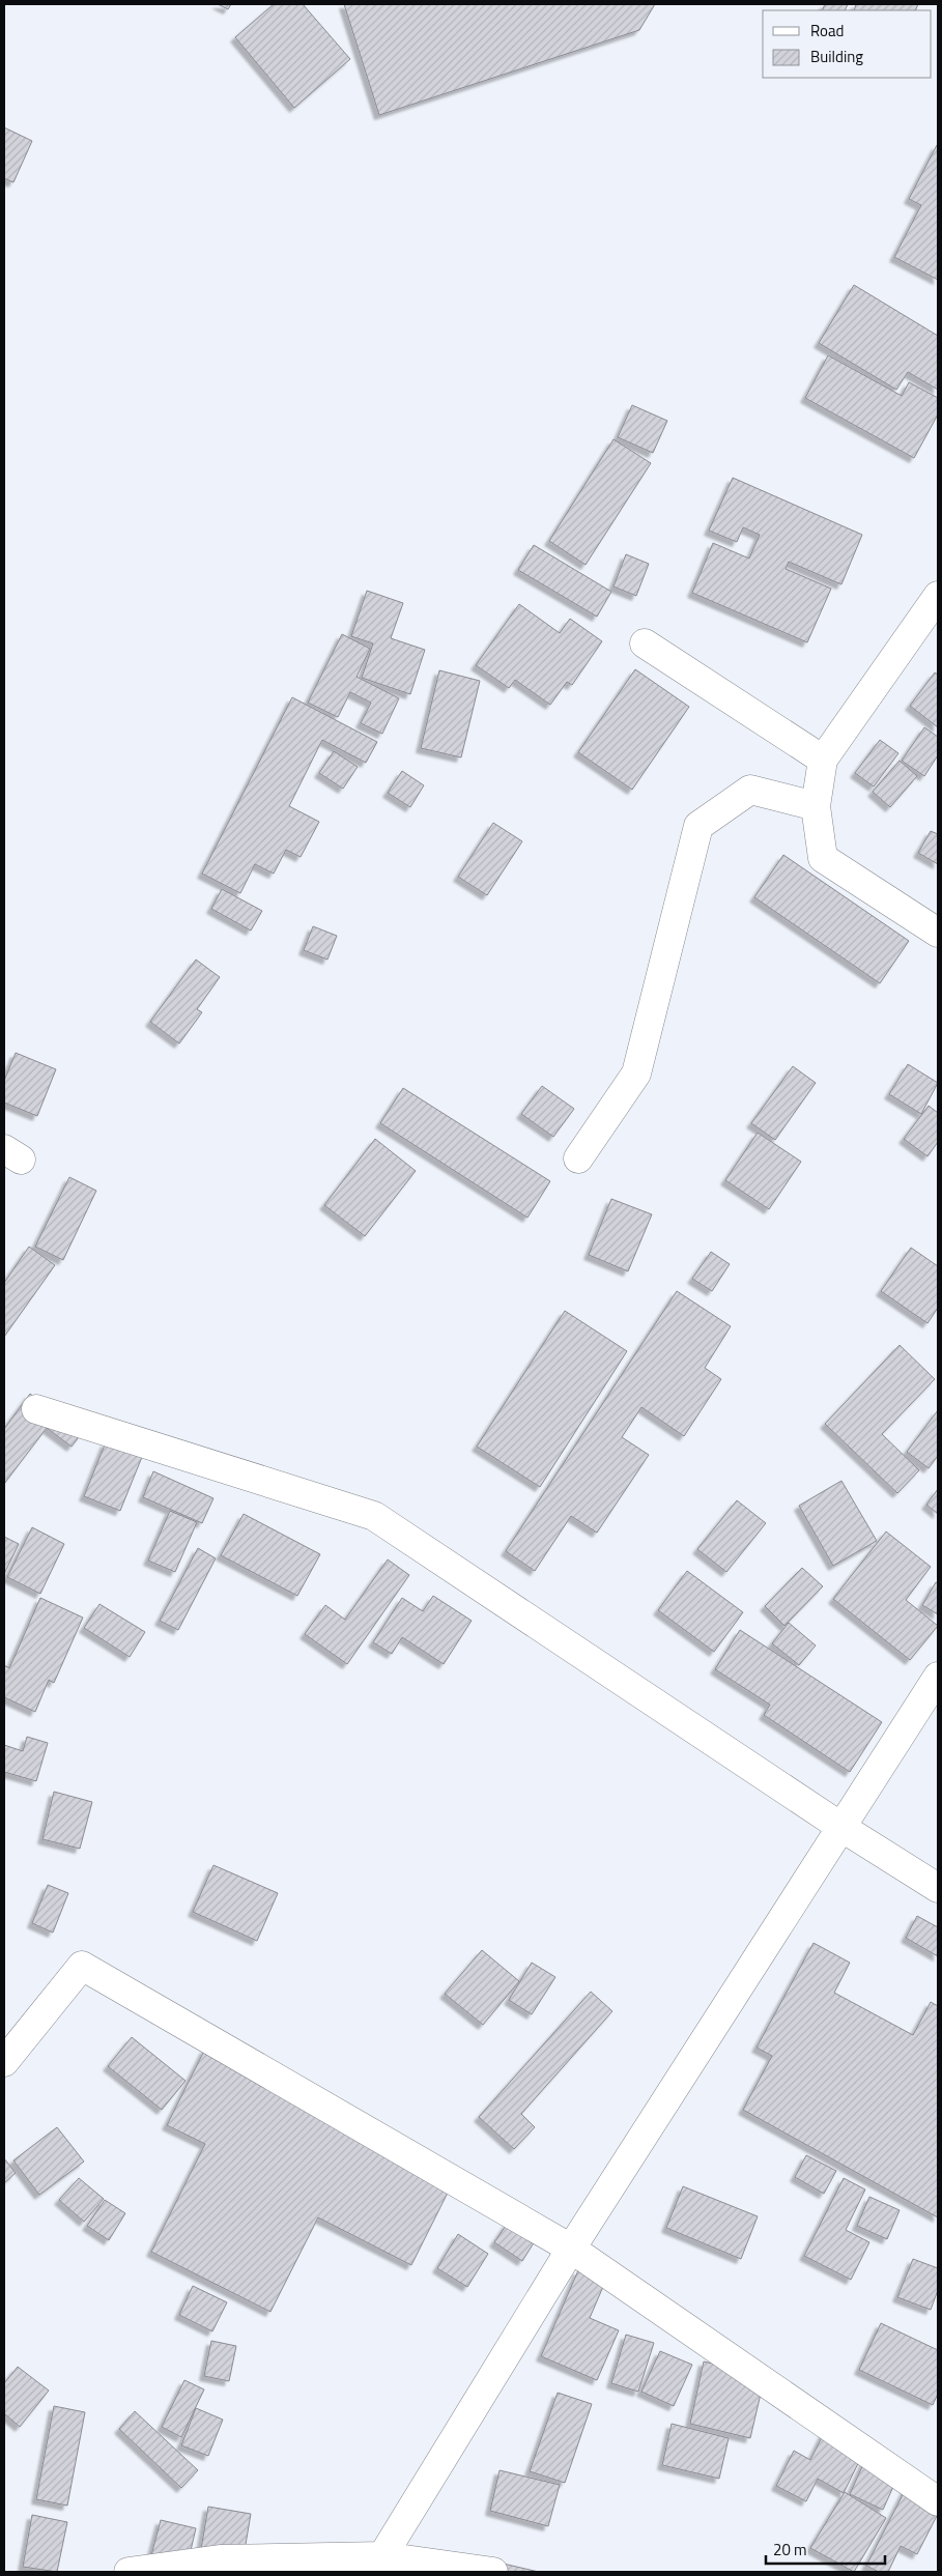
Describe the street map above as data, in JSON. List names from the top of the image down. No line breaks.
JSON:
{"legend":["Road","Building"],"scale_bar":"20 m"}
